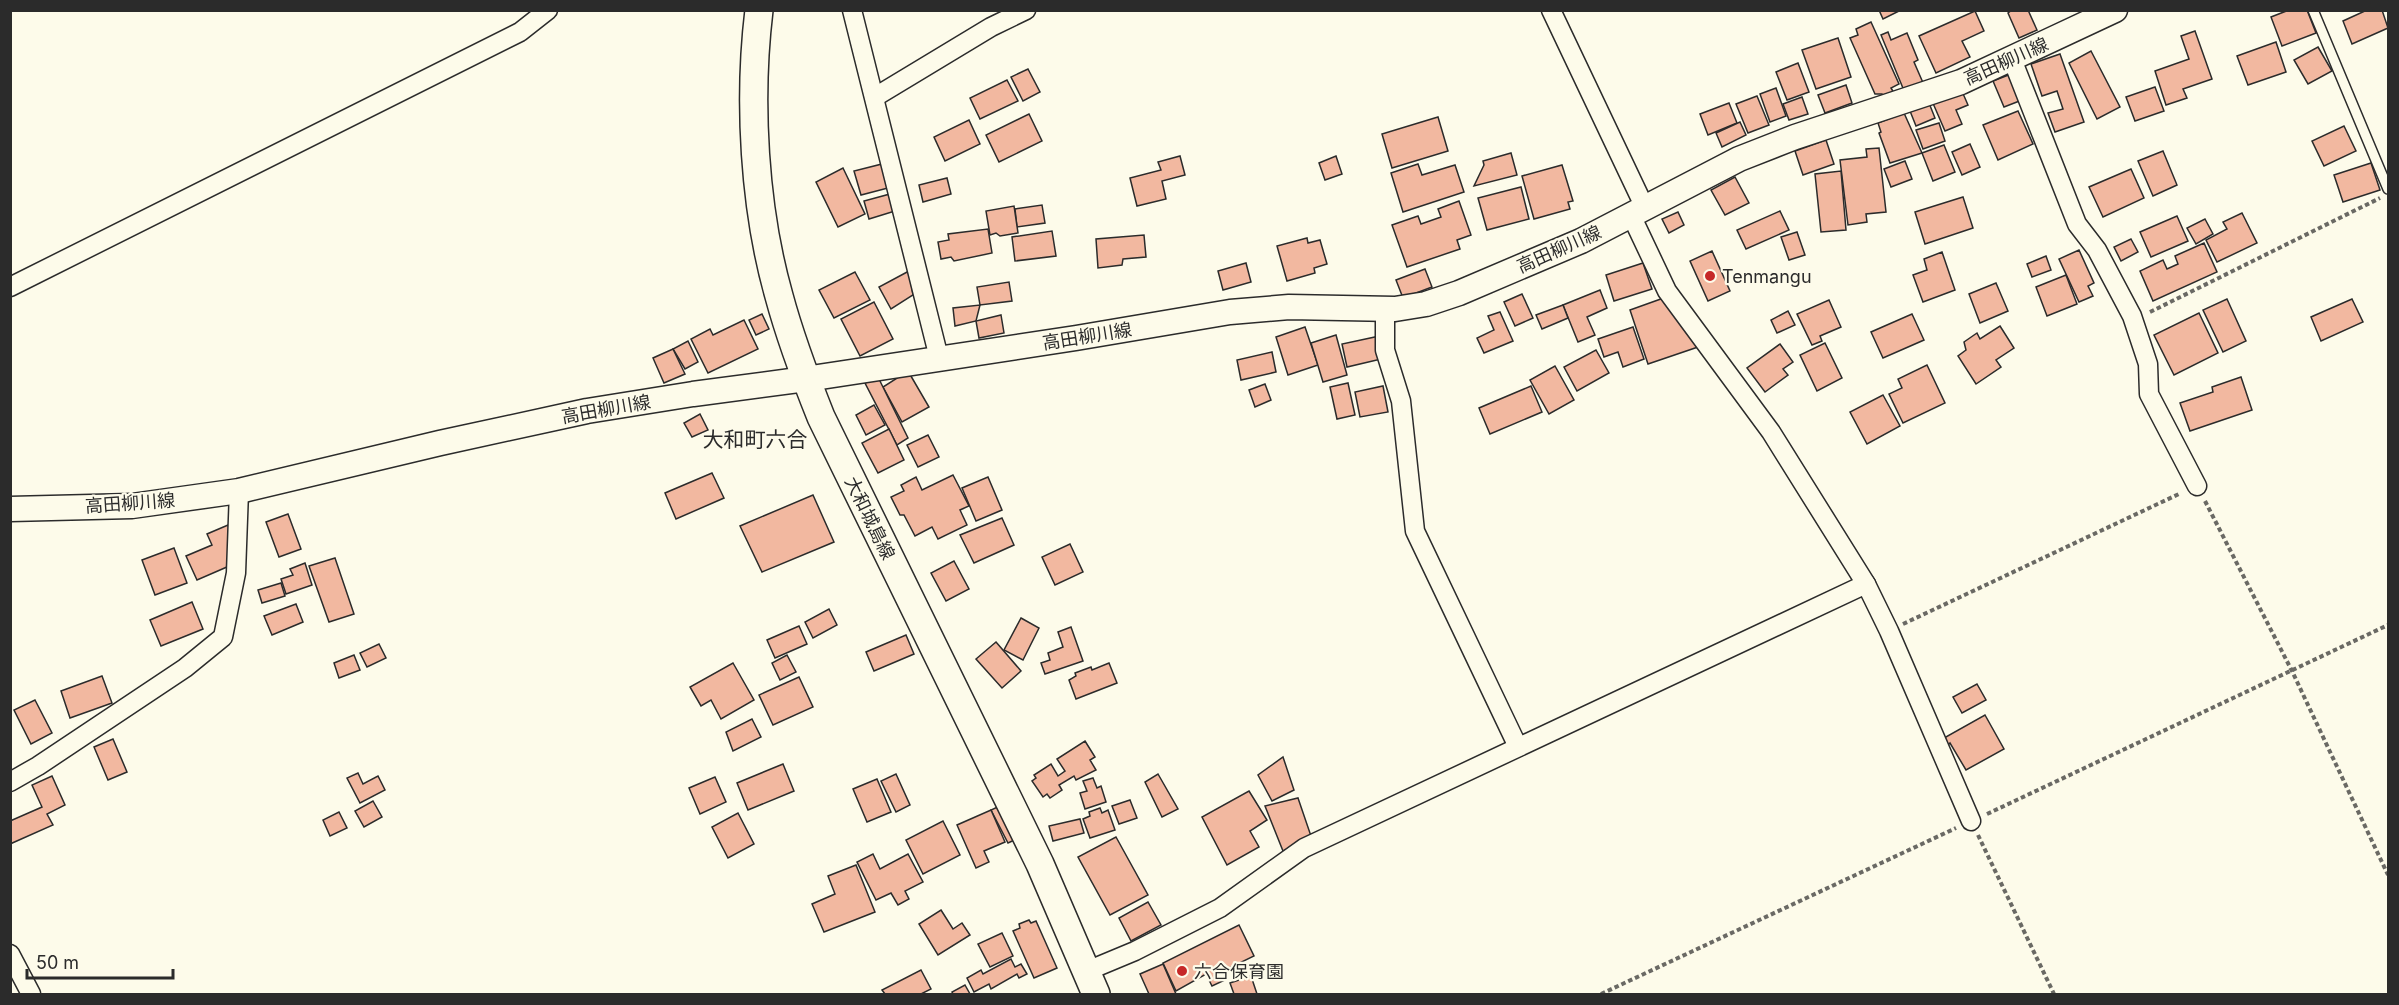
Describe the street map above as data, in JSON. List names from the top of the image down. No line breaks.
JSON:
{"streets":{"main road":["高田柳川線","大和城島線"]},"crossings":[["高田柳川線","大和城島線"]],"districts":["大和町六合"],"places":["Tenmangu","六合保育園"],"scale_bar":"50 m"}
